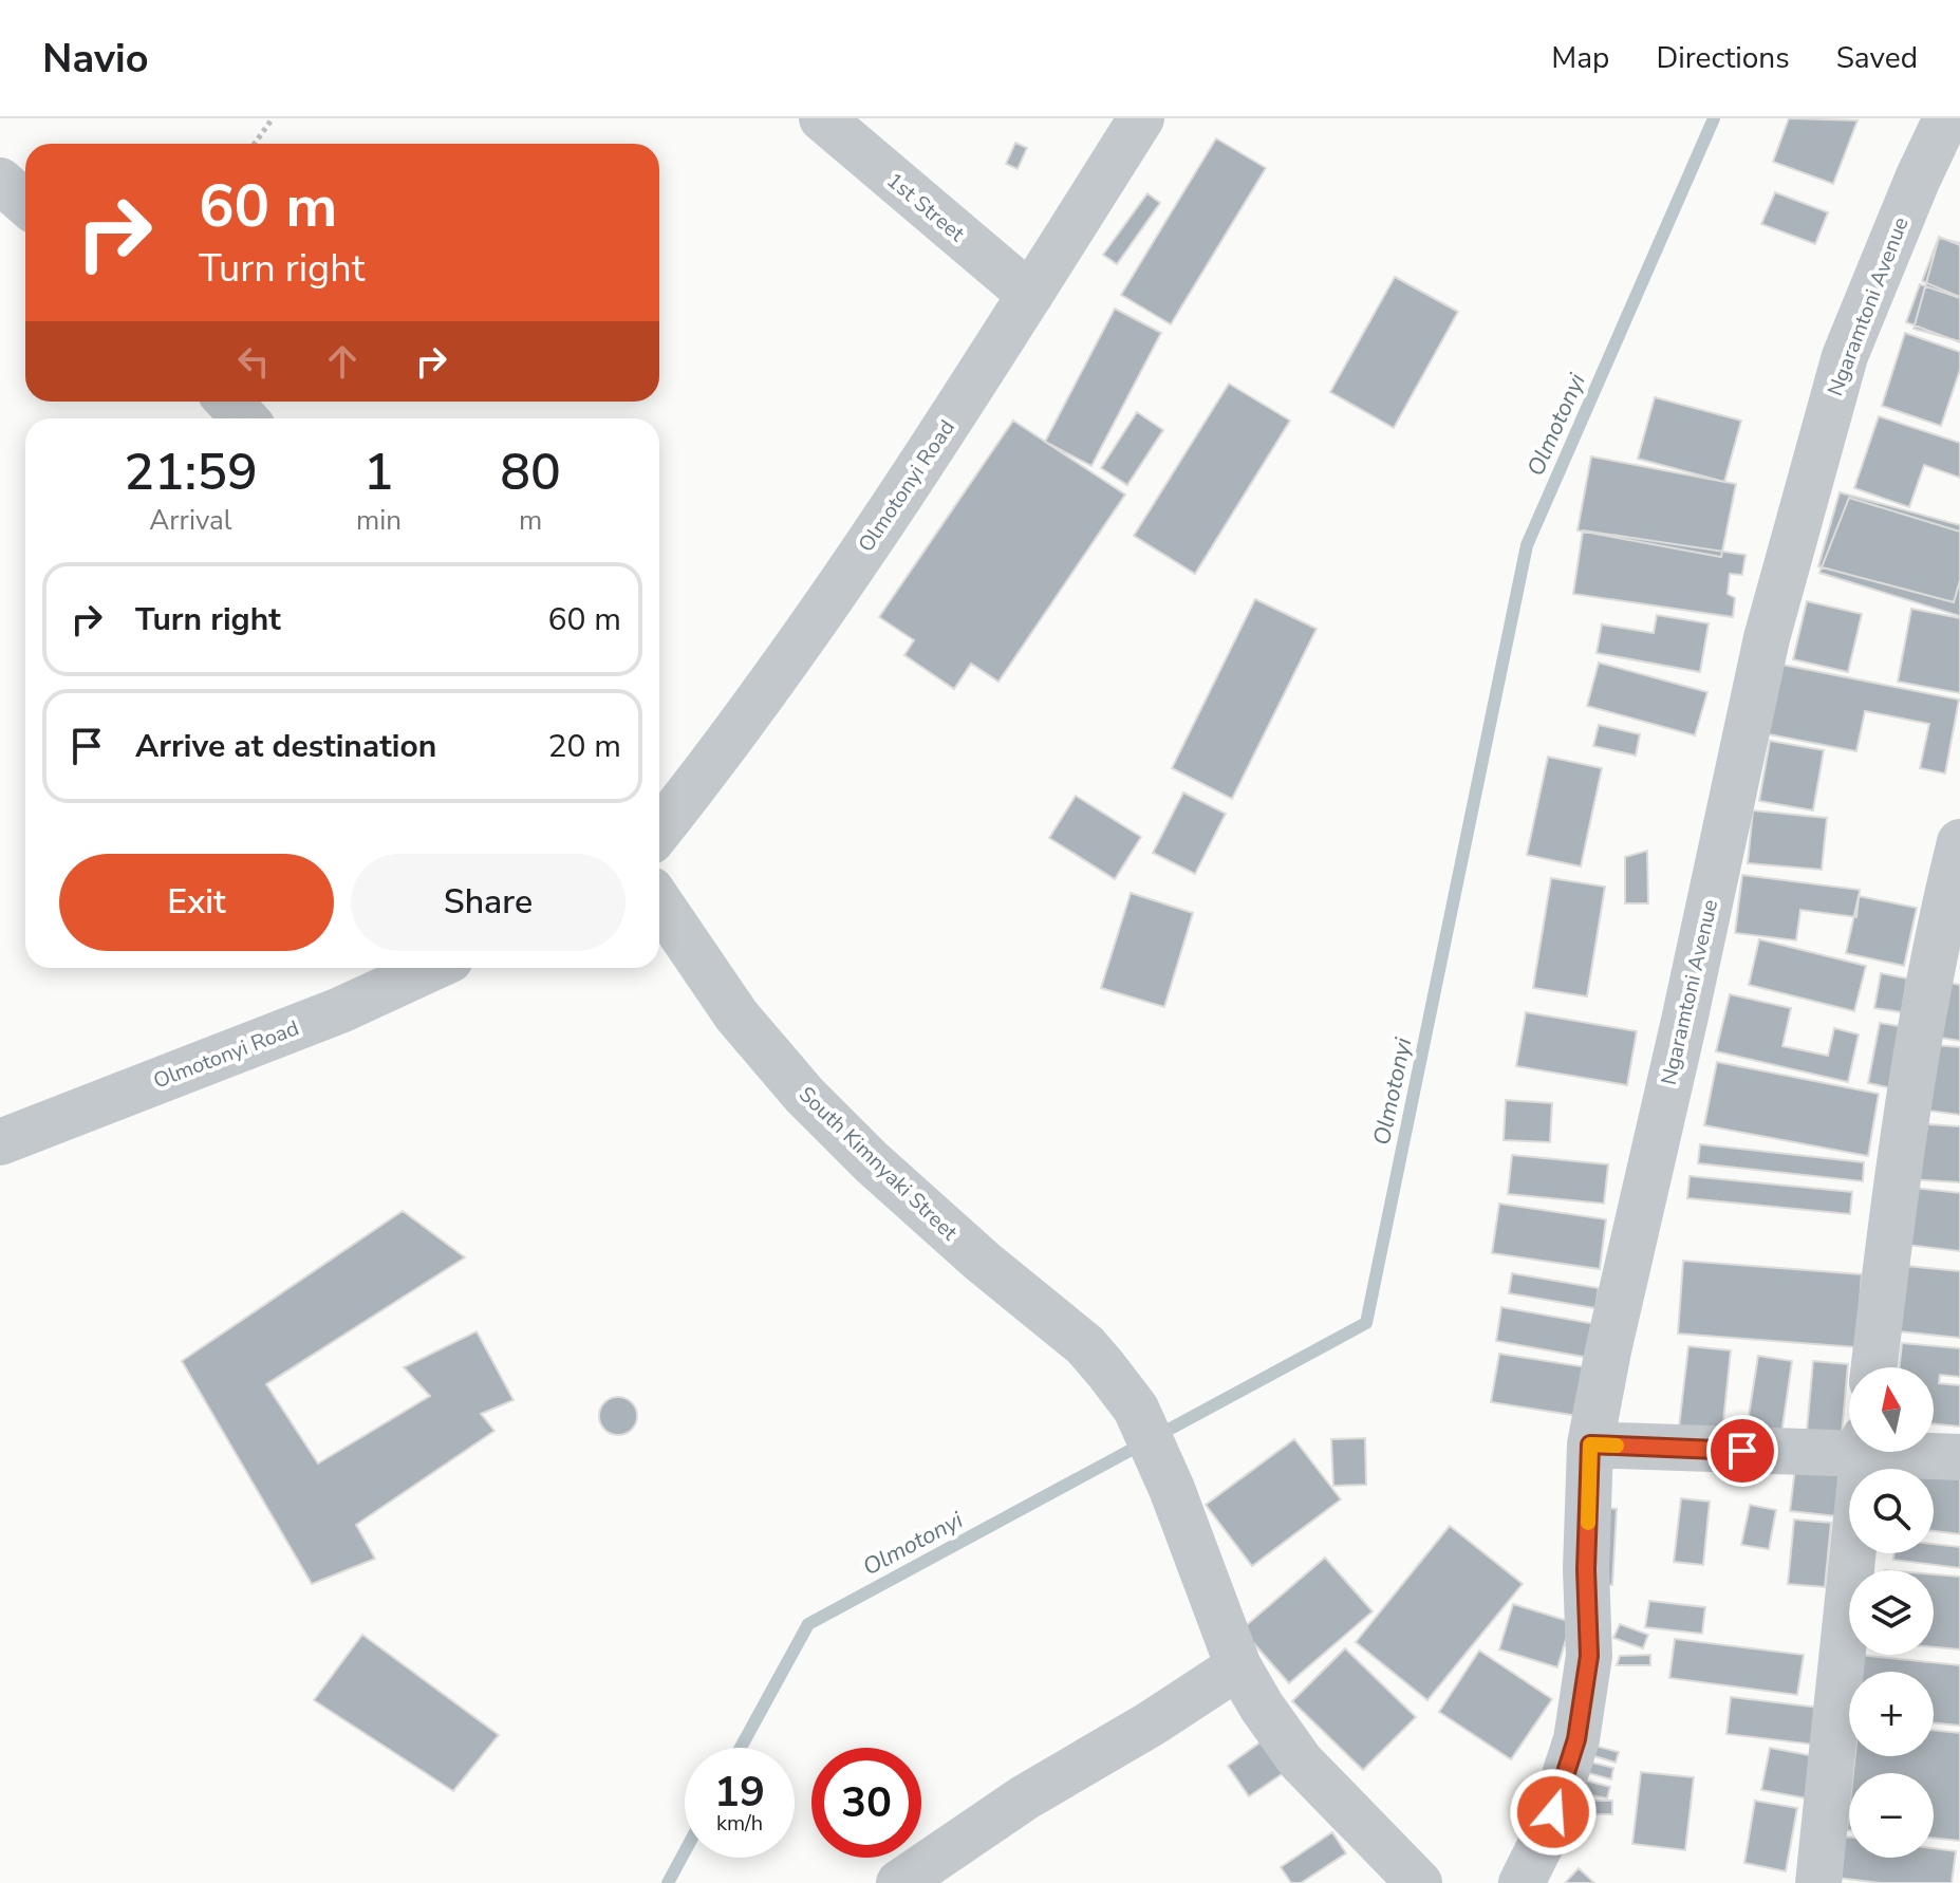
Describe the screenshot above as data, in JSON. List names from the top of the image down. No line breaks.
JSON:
{"streets":{"street":["1st Street","Ngaramtoni Avenue","Olmotonyi Road","South Kimnyaki Street"]},"crossings":[["1st Street","Olmotonyi Road"]],"water":["Olmotonyi"],"north":"top","page":{"header":"Navio","nav":["Map","Directions","Saved"],"turn":["60 m","Turn right"],"eta":["21:59","Arrival","1","min","80","m"],"list":[{"name":"Turn right","value":"60 m"},{"name":"Arrive at destination","value":"20 m"}],"buttons":["Exit","Share"],"map_buttons":["+","−"],"speed":"19 km/h","limit":"30"}}
